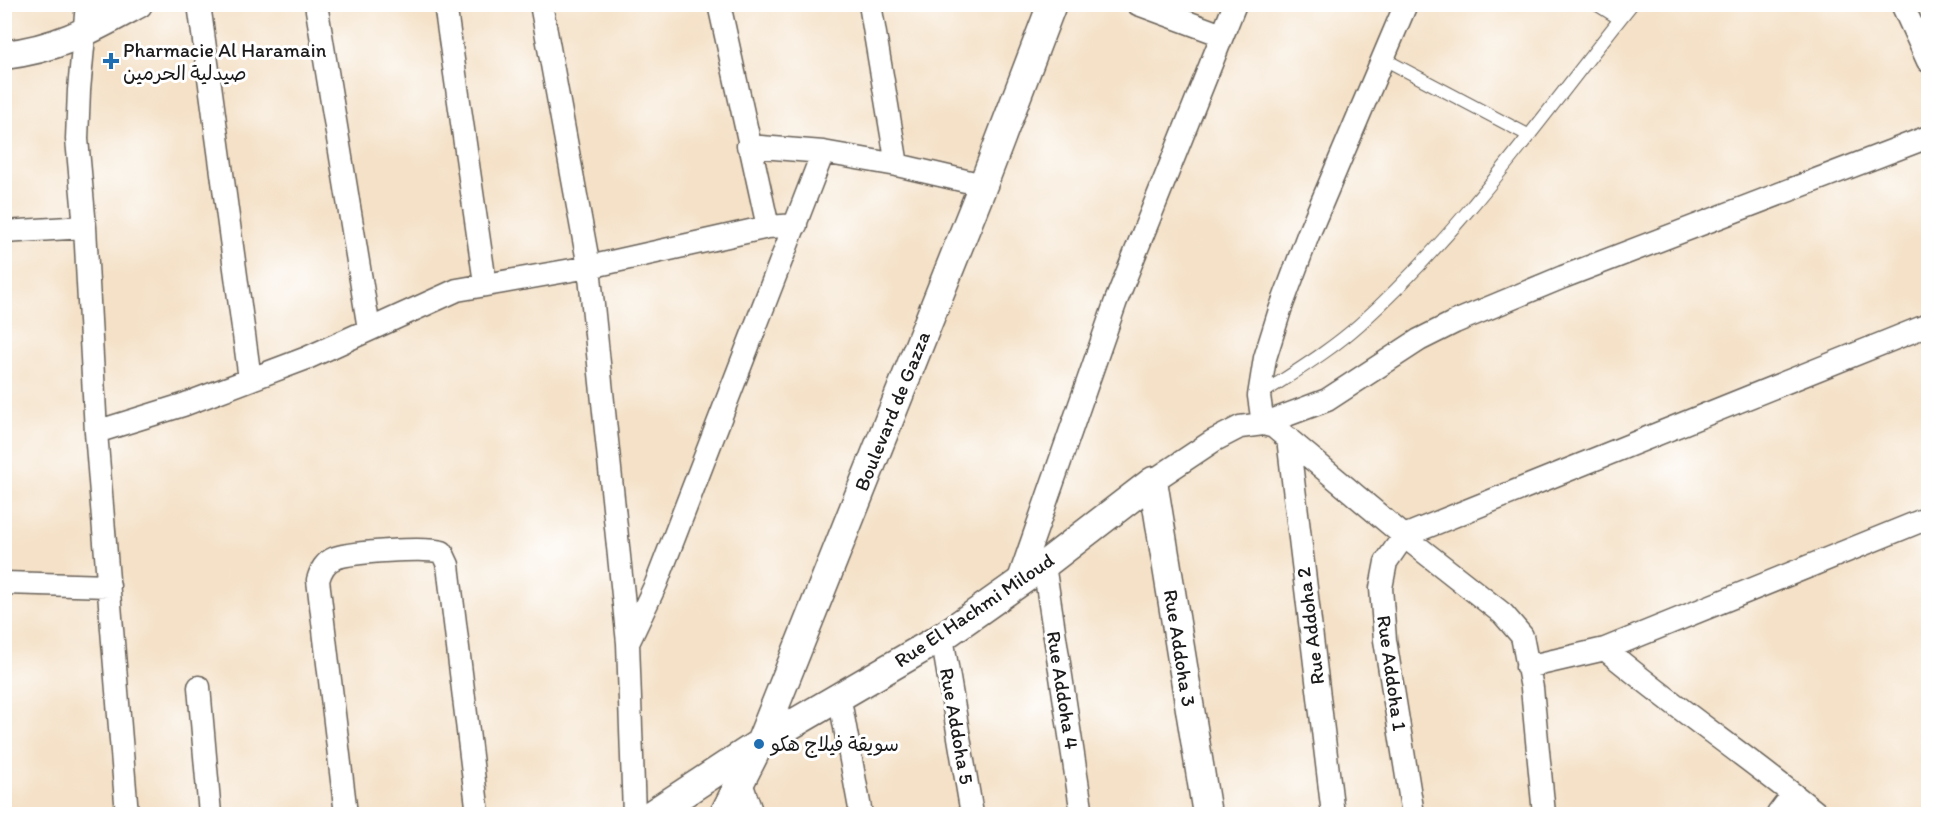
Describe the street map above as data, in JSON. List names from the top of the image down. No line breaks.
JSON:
{"streets":{"street":["Boulevard de Gazza","Rue El Hachmi Miloud","Rue Addoha 2","Rue Addoha 3","Rue Addoha 1","Rue Addoha 4","Rue Addoha 5"]},"crossings":[["Boulevard de Gazza","Rue El Hachmi Miloud"],["Rue El Hachmi Miloud","Rue Addoha 3"],["Rue El Hachmi Miloud","Rue Addoha 4"],["Rue El Hachmi Miloud","Rue Addoha 5"]],"places":{"health":["Pharmacie Al Haramain صيدلية الحرمين"],"other":["سويقة فيلاج هكو"]}}
